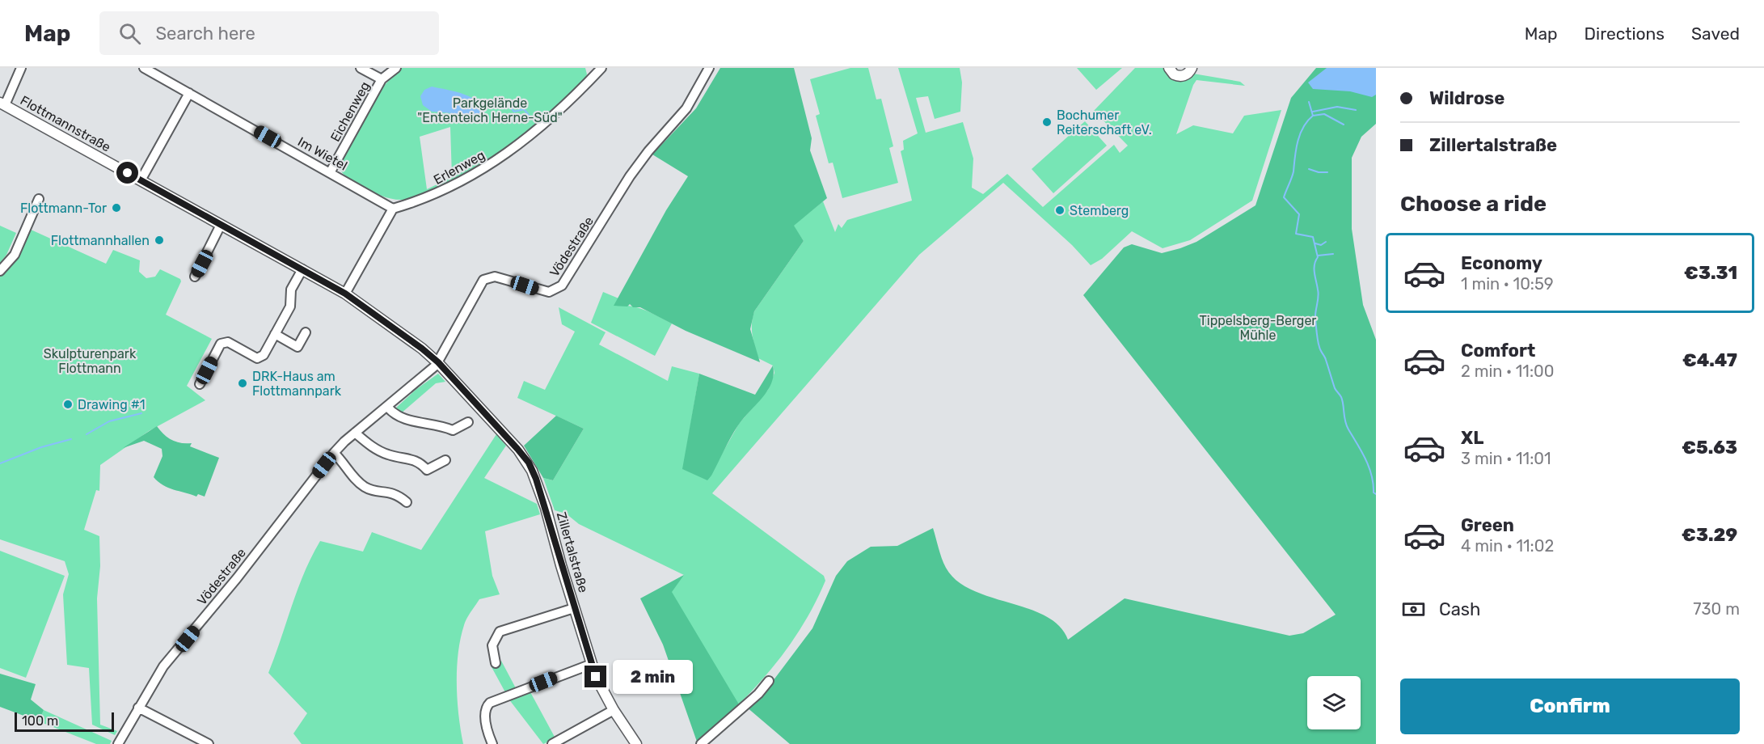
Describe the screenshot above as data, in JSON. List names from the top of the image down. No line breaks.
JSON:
{"streets":{"street":["Eichenweg","Flottmannstraße","Im Wietel","Erlenweg","Vödestraße","Zillertalstraße"]},"crossings":[["Eichenweg","Im Wietel"],["Flottmannstraße","Vödestraße"],["Flottmannstraße","Zillertalstraße"],["Im Wietel","Erlenweg"],["Vödestraße","Zillertalstraße"]],"parks":["Parkgelände \"Ententeich Herne-Süd\"","Tippelsberg-Berger Mühle","Skulpturenpark Flottmann"],"places":["Bochumer Reiterschaft eV.","Flottmann-Tor","Stemberg","Flottmannhallen","DRK-Haus am Flottmannpark","Drawing #1"],"scale_bar":"100 m","page":{"header":"Map","search":"Search here","nav":["Map","Directions","Saved"],"banner":["Wildrose","Zillertalstraße"],"heading":"Choose a ride","list":[{"name":"Economy","note":"1 min · 10:59","value":"€3.31"},{"name":"Comfort","note":"2 min · 11:00","value":"€4.47"},{"name":"XL","note":"3 min · 11:01","value":"€5.63"},{"name":"Green","note":"4 min · 11:02","value":"€3.29"}],"pay":["Cash","730 m"],"bubble":"2 min","buttons":"Confirm","scale":"100 m"}}
